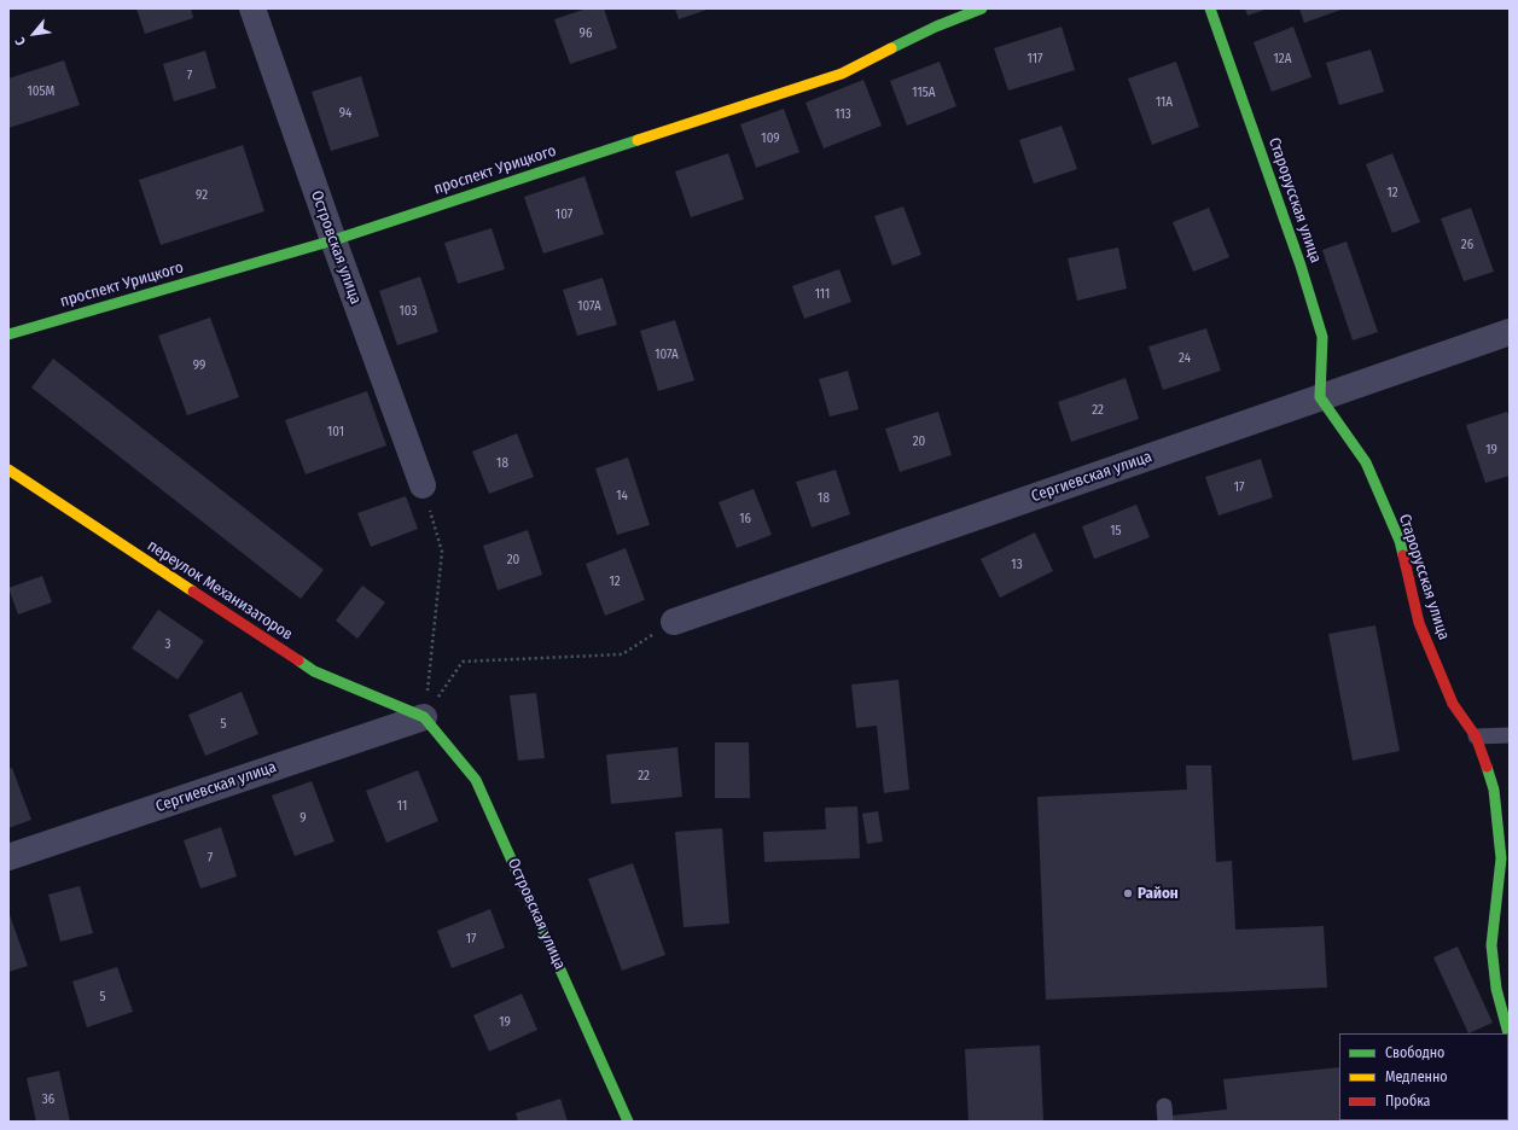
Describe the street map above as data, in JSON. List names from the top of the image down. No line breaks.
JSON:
{"streets":{"street":["проспект Урицкого","Старорусская улица","Островская улица","Сергиевская улица","переулок Механизаторов"]},"crossings":[["проспект Урицкого","Островская улица"],["Старорусская улица","Сергиевская улица"],["Островская улица","Сергиевская улица"],["Островская улица","переулок Механизаторов"],["Сергиевская улица","переулок Механизаторов"]],"places":["Район"],"house_numbers":["96","117","12А","7","105М","115А","11А","94","113","109","12","92","107","26","111","107А","103","107А","24","99","22","101","20","19","18","17","14","18","16","15","20","13","12","3","5","22","11","9","7","17","5","19","36"],"legend":["Свободно","Медленно","Пробка"],"north":"bottom left"}
